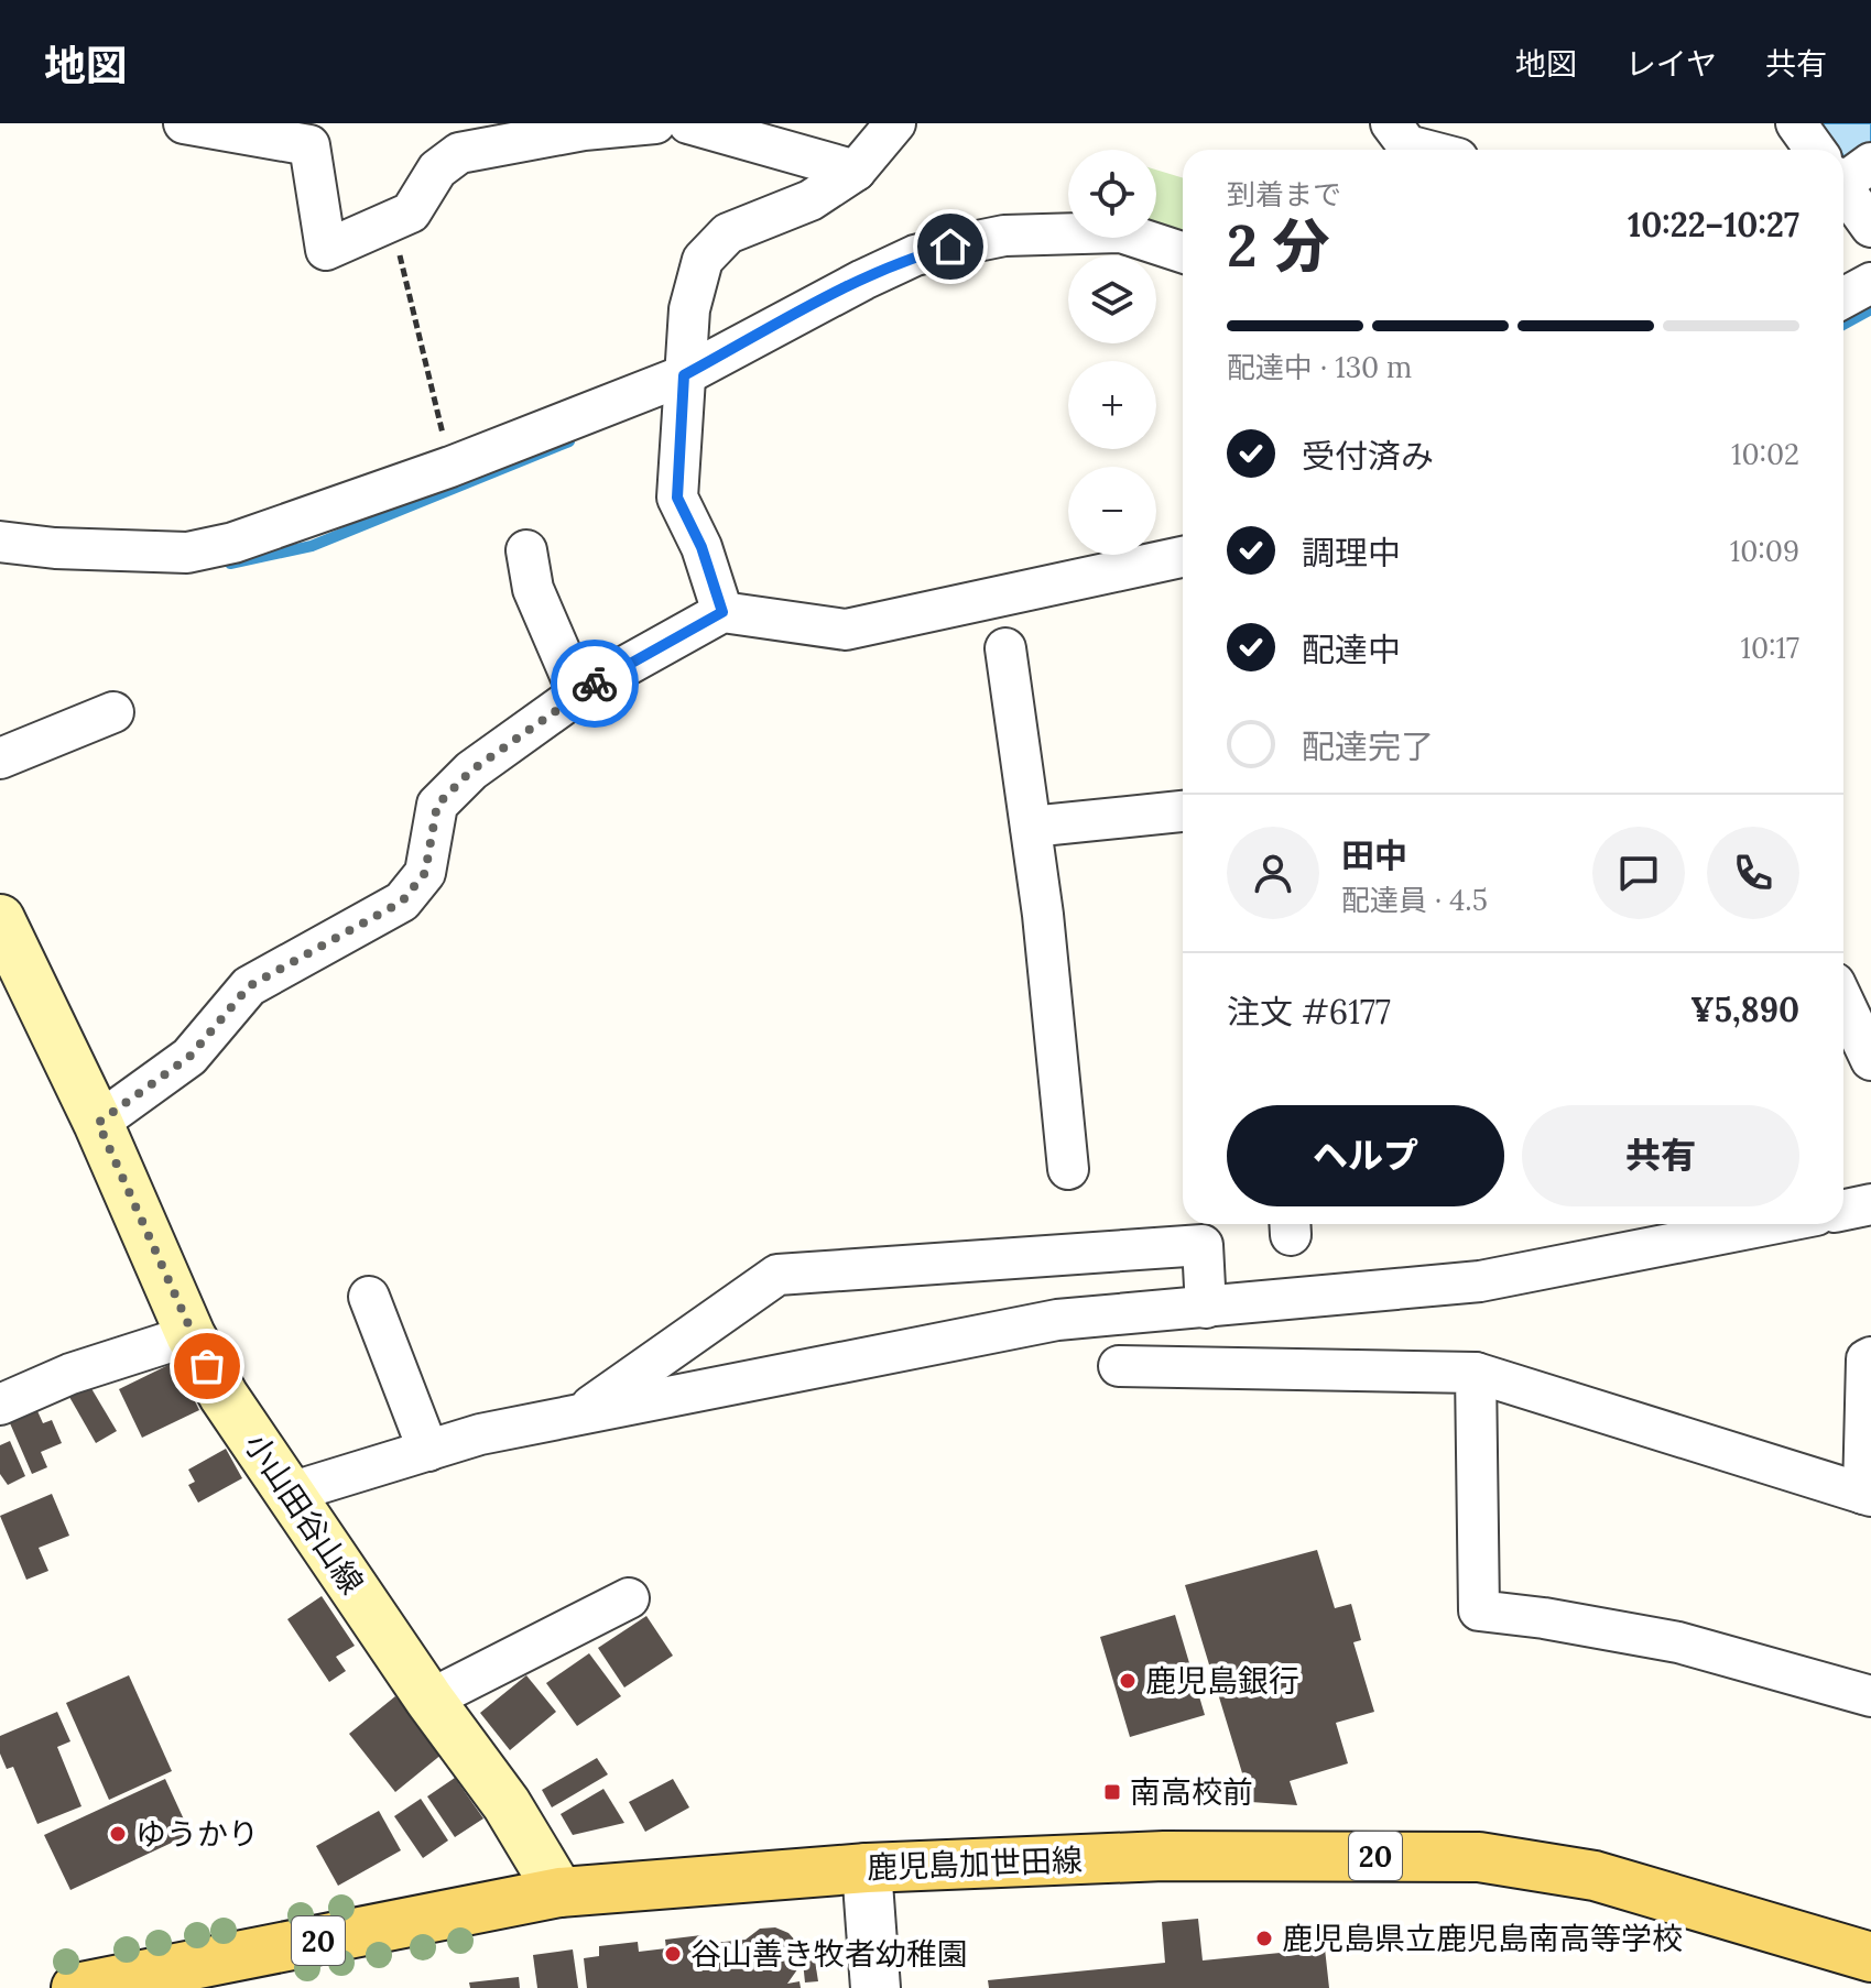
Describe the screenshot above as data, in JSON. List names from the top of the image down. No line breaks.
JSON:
{"streets":{"main road":["小山田谷山線","20","鹿児島加世田線"]},"crossings":[["小山田谷山線","鹿児島加世田線"]],"places":{"other":["鹿児島銀行","ゆうかり","鹿児島県立鹿児島南高等学校","谷山善き牧者幼稚園"],"transit":["南高校前"]},"page":{"header":"地図","nav":["地図","レイヤ","共有"],"map_buttons":["+","−"],"heading":["2 分","到着まで","10:22–10:27"],"panel":["田中","配達員 · 4.5","注文 #6177","¥5,890"],"bar":"配達中 · 130 m","list":[["受付済み","10:02"],["調理中","10:09"],["配達中","10:17"],"配達完了"],"buttons":["ヘルプ","共有"]}}
